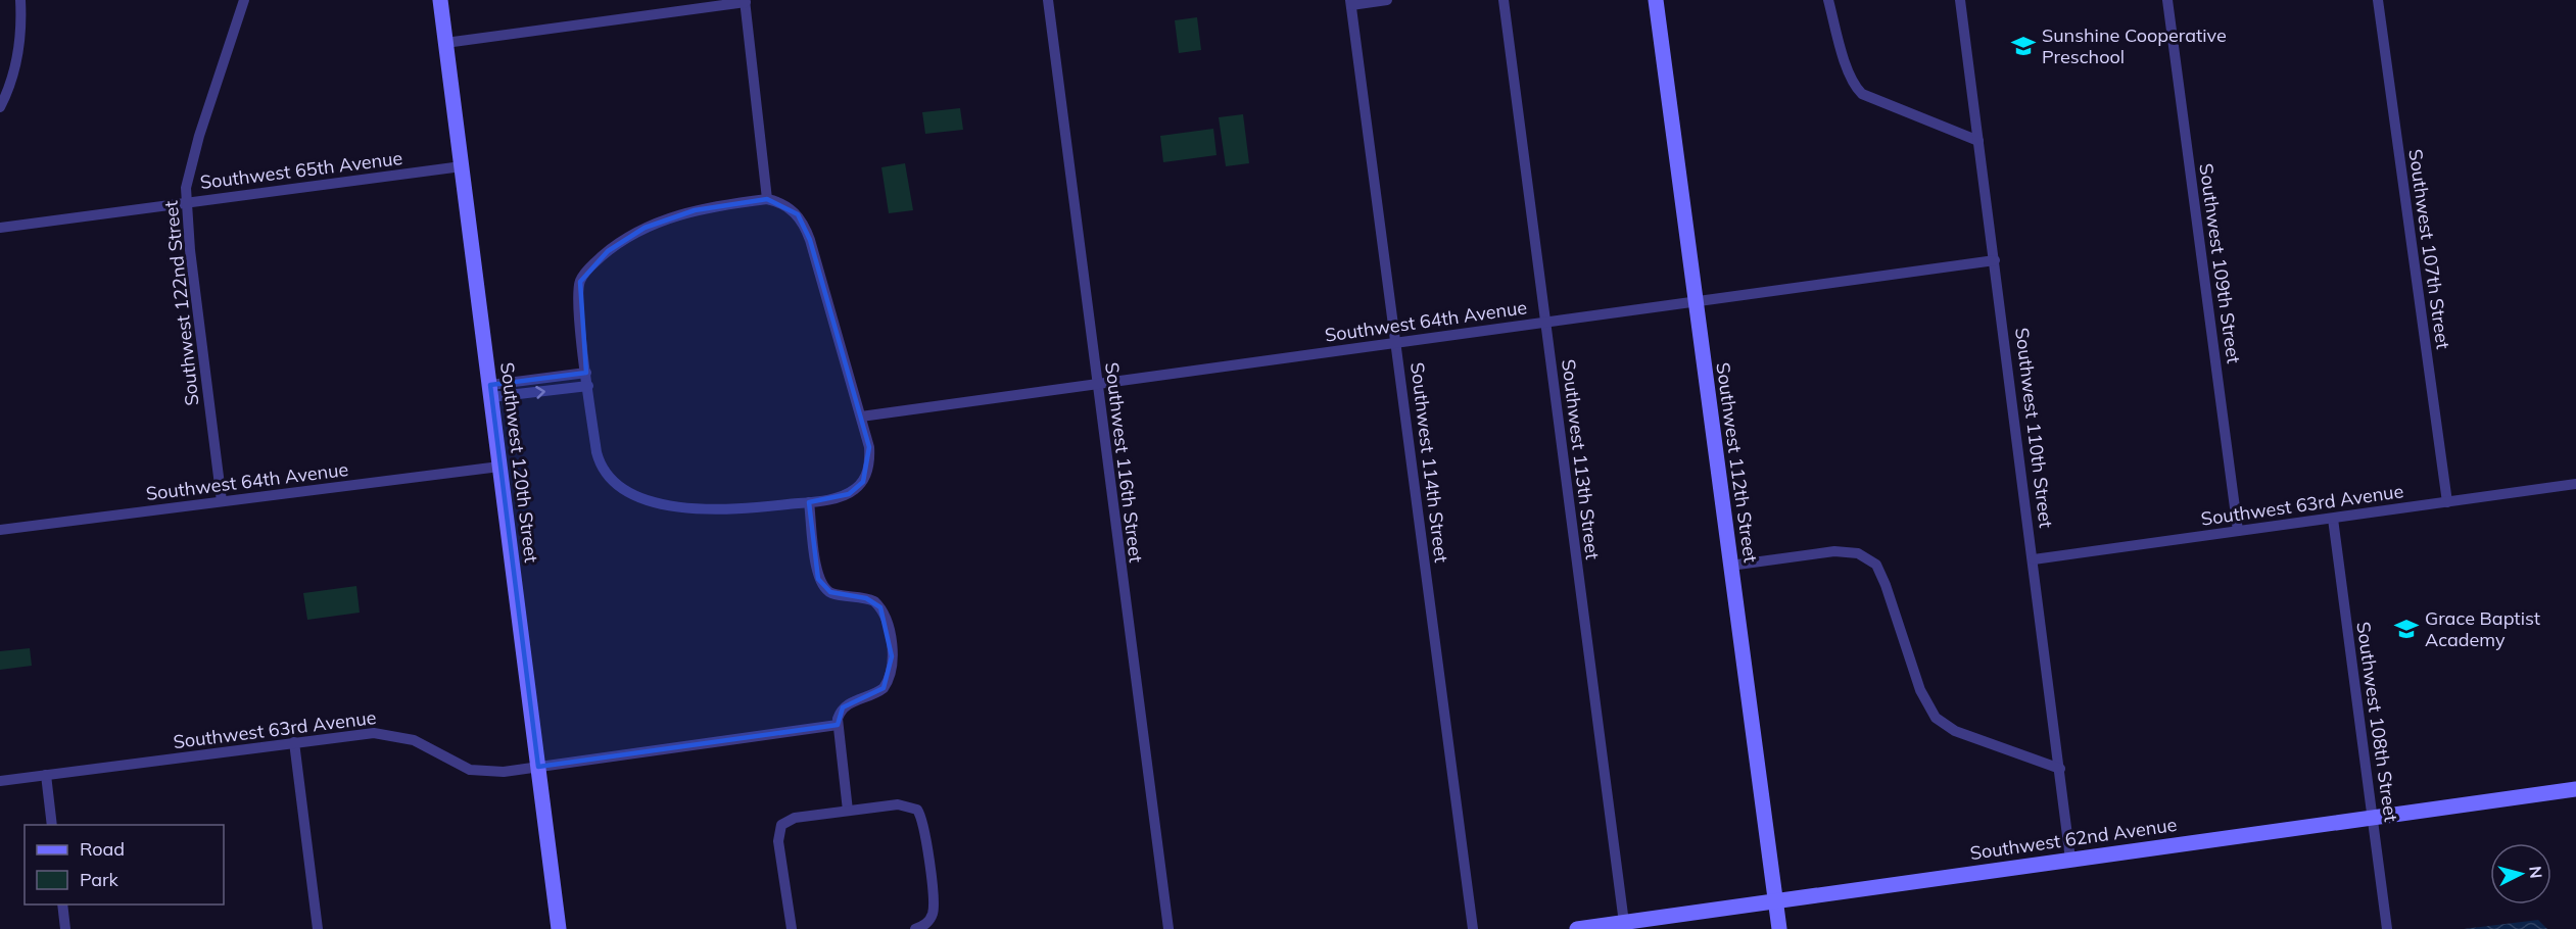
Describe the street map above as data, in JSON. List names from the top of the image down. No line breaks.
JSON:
{"streets":{"street":["Southwest 65th Avenue","Southwest 107th Street","Southwest 109th Street","Southwest 122nd Street","Southwest 64th Avenue","Southwest 110th Street","Southwest 113th Street","Southwest 120th Street","Southwest 116th Street","Southwest 114th Street","Southwest 112th Street","Southwest 63rd Avenue","Southwest 108th Street","Southwest 62nd Avenue"]},"crossings":[["Southwest 65th Avenue","Southwest 122nd Street"],["Southwest 65th Avenue","Southwest 120th Street"],["Southwest 107th Street","Southwest 63rd Avenue"],["Southwest 109th Street","Southwest 63rd Avenue"],["Southwest 122nd Street","Southwest 64th Avenue"],["Southwest 64th Avenue","Southwest 110th Street"],["Southwest 64th Avenue","Southwest 113th Street"],["Southwest 64th Avenue","Southwest 120th Street"],["Southwest 64th Avenue","Southwest 116th Street"],["Southwest 64th Avenue","Southwest 114th Street"],["Southwest 64th Avenue","Southwest 112th Street"],["Southwest 110th Street","Southwest 63rd Avenue"],["Southwest 110th Street","Southwest 62nd Avenue"],["Southwest 113th Street","Southwest 62nd Avenue"],["Southwest 120th Street","Southwest 63rd Avenue"],["Southwest 112th Street","Southwest 62nd Avenue"],["Southwest 63rd Avenue","Southwest 108th Street"],["Southwest 108th Street","Southwest 62nd Avenue"]],"places":{"school or university":["Sunshine Cooperative Preschool","Grace Baptist Academy"]},"legend":["Road","Park"],"north":"right"}
